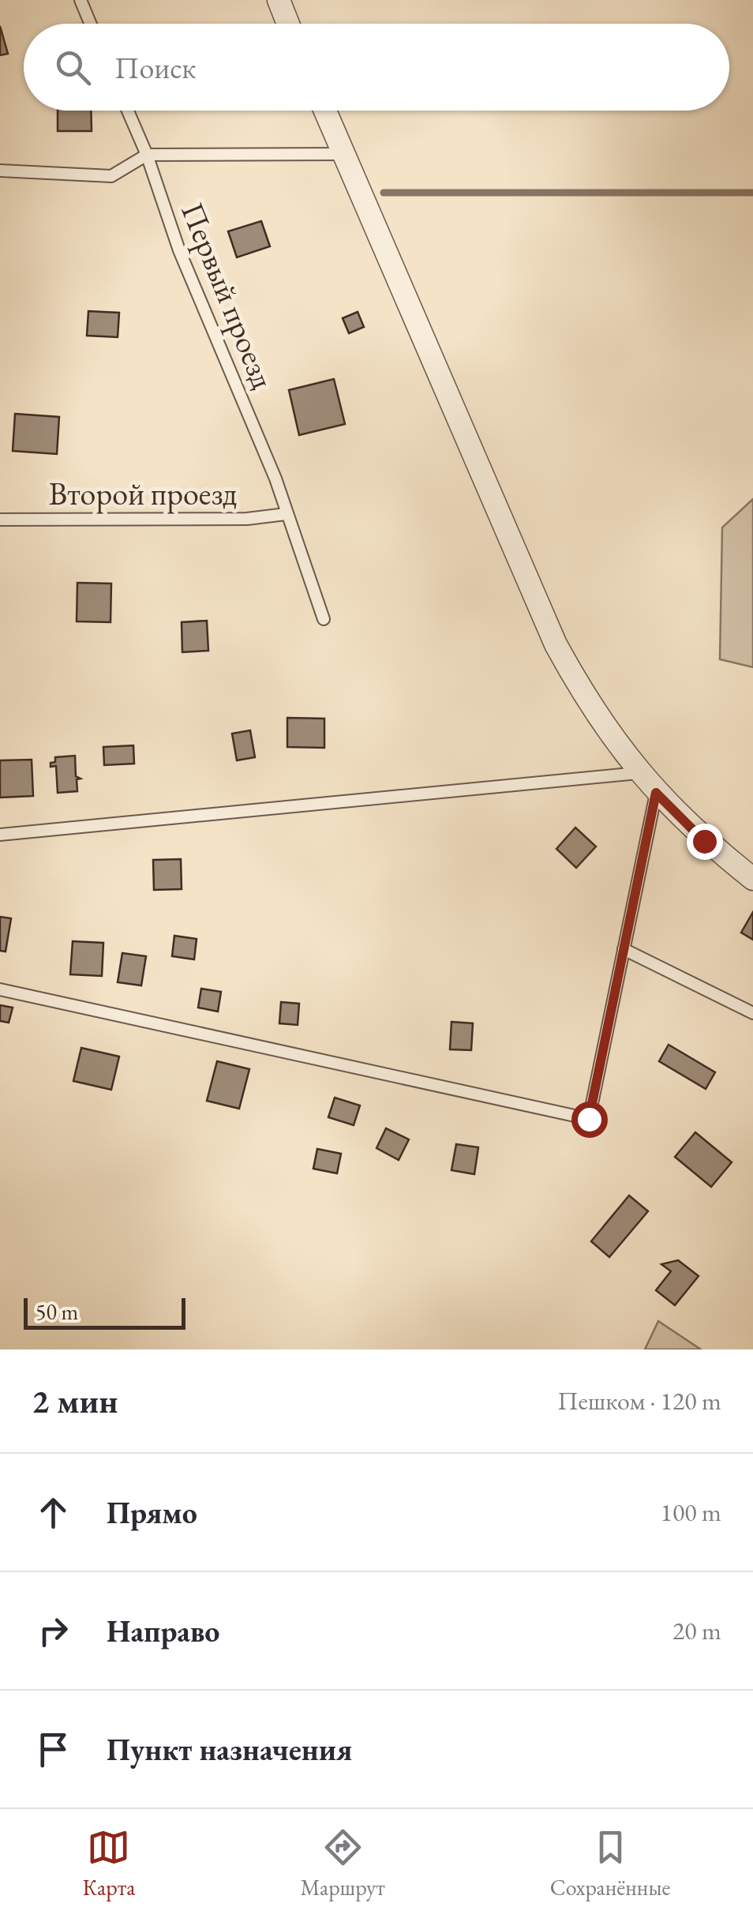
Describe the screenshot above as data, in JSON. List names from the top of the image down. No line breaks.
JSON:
{"streets":{"lane":["Первый проезд","Второй проезд"]},"crossings":[["Первый проезд","Второй проезд"]],"scale_bar":"50 m","page":{"search":"Поиск","scale":"50 m","heading":["2 мин","Пешком · 120 m"],"list":[["Прямо","100 m"],["Направо","20 m"],"Пункт назначения"],"nav":["Карта","Маршрут","Сохранённые"]}}
